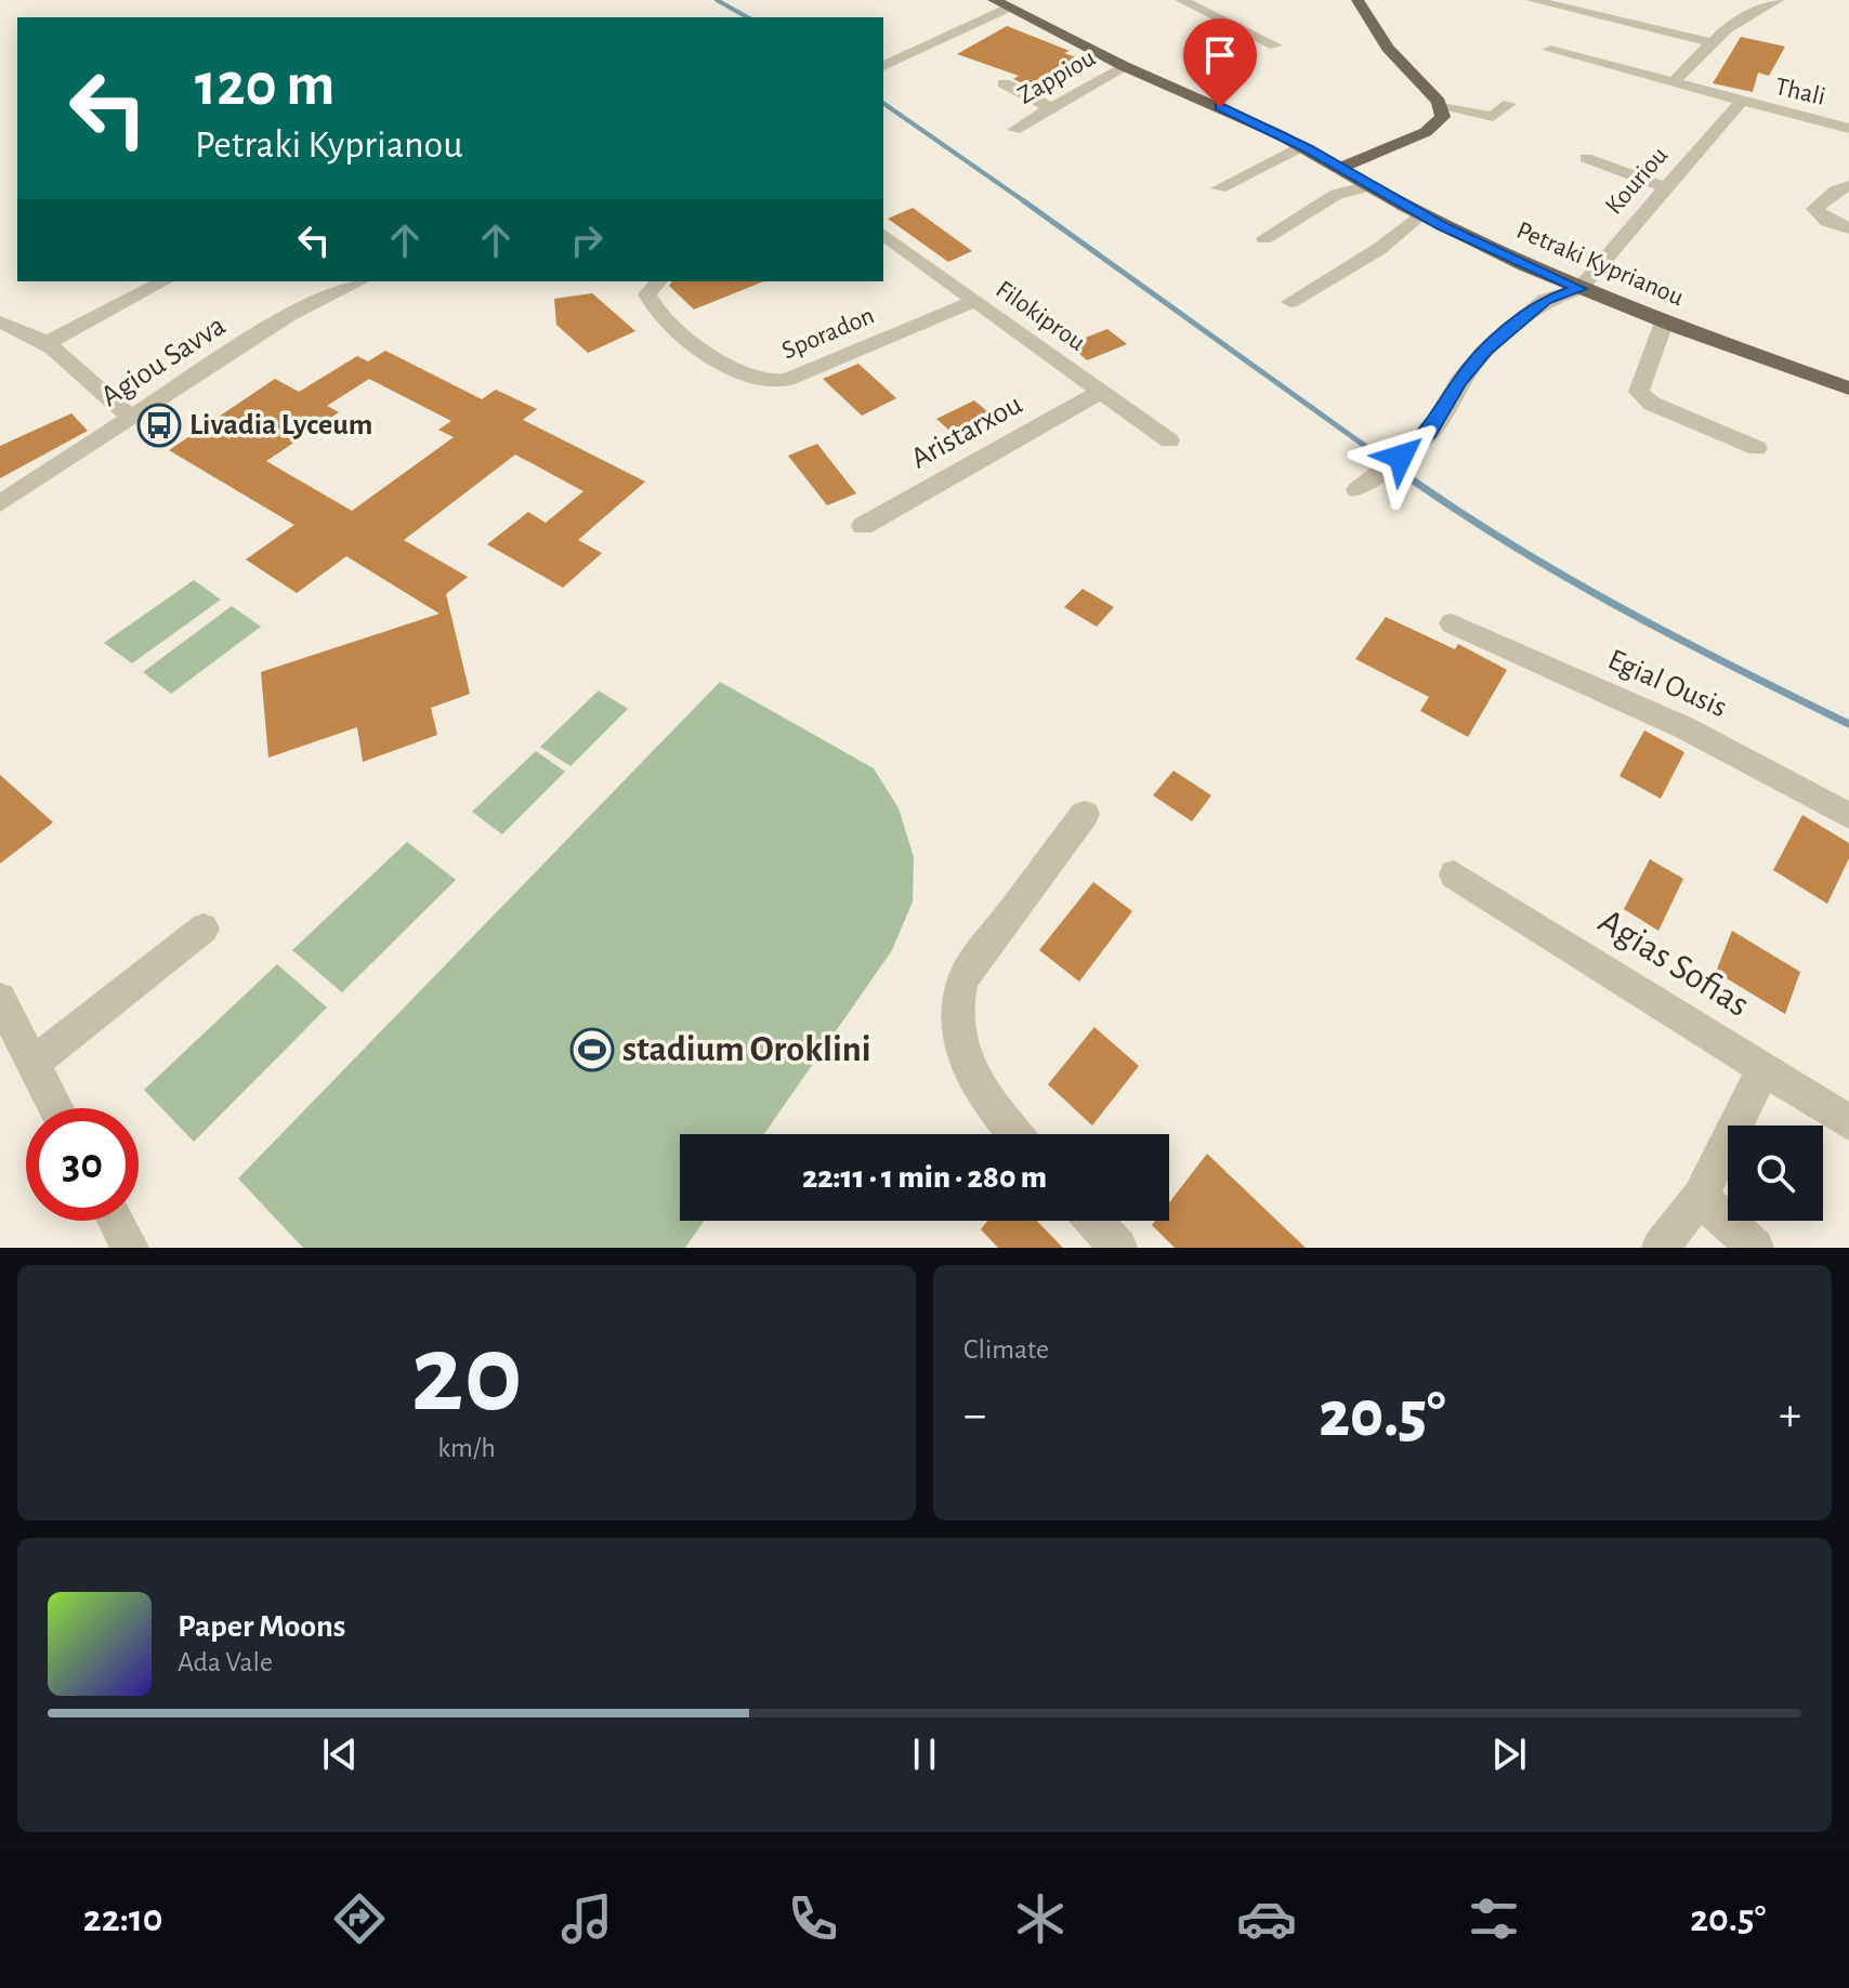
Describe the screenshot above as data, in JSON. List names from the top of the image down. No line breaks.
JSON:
{"streets":{"main road":["Petraki Kyprianou"],"street":["Zappiou","Thali","Kouriou","Filokiprou","Sporadon","Agiou Savva","Aristarxou","Egial Ousis","Agias Sofias"]},"crossings":[["Zappiou","Petraki Kyprianou"],["Thali","Kouriou"],["Kouriou","Petraki Kyprianou"],["Filokiprou","Sporadon"],["Filokiprou","Aristarxou"]],"places":{"bus stop":["Livadia Lyceum"],"sports":["stadium Oroklini"]},"page":{"turn":["120 m","Petraki Kyprianou"],"limit":"30","trip":"22:11 · 1 min · 280 m","tile":[["20","km/h"],"Climate"],"heat":["−","20.5°","+"],"song":["Paper Moons","Ada Vale"],"tabs":["22:10","20.5°"]}}
